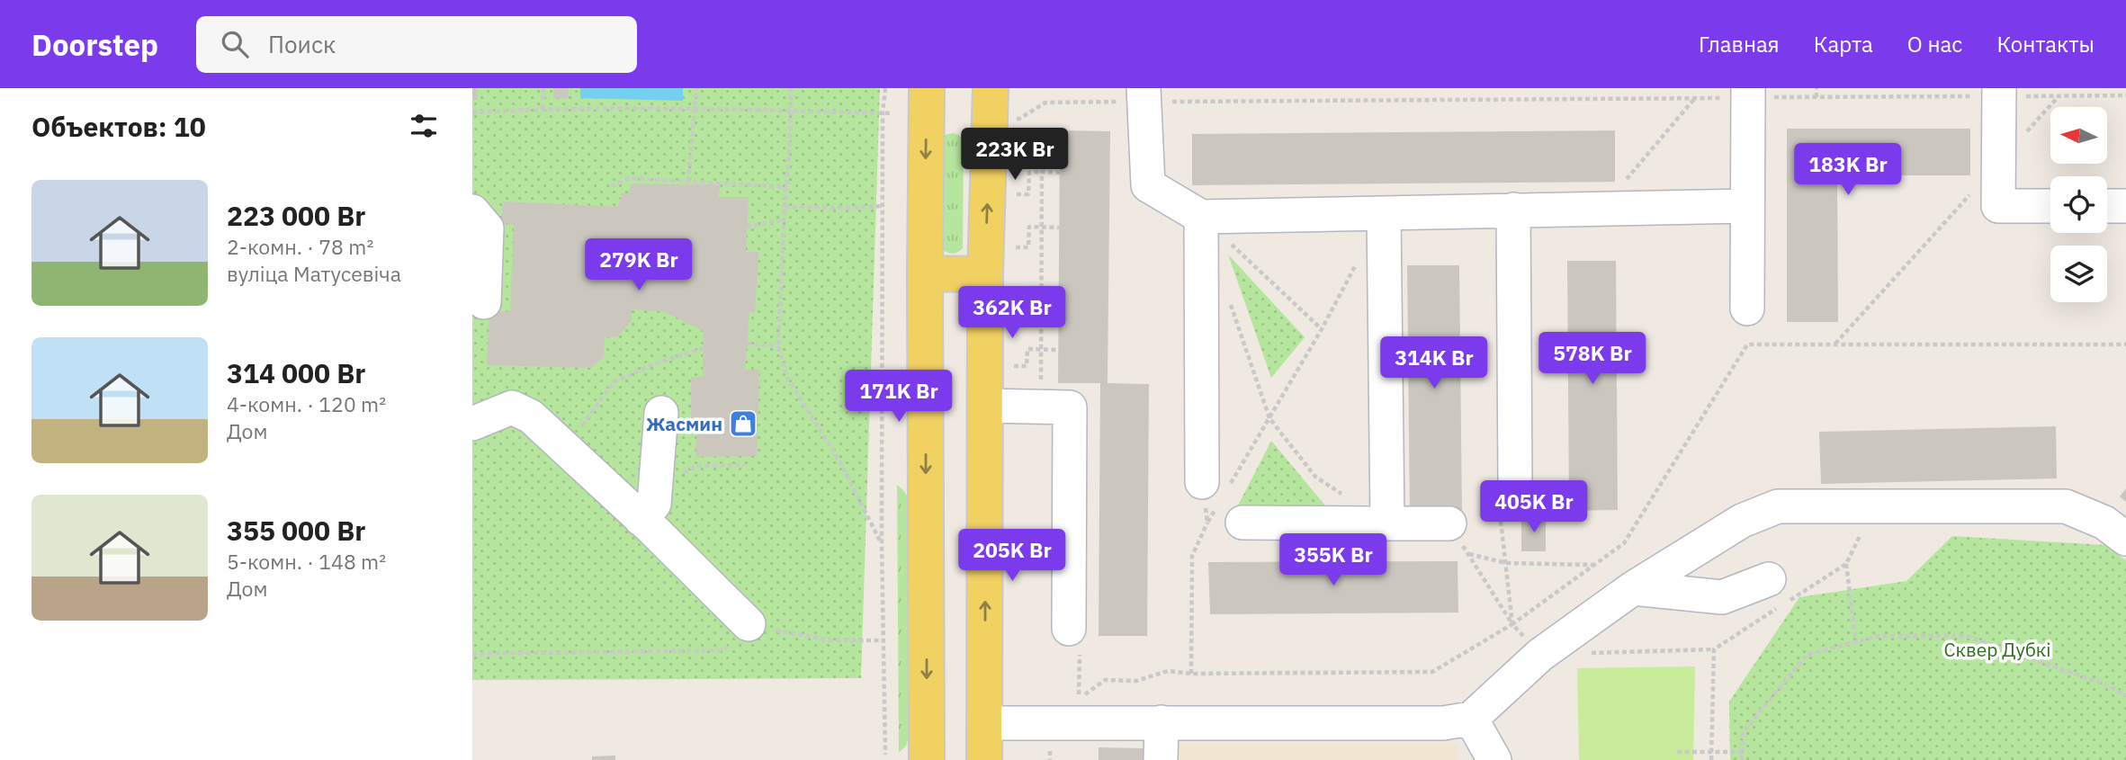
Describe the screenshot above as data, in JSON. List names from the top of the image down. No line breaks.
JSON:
{"parks":["Сквер Дубкі"],"places":{"shop":["Жасмин"]},"north":"left","page":{"header":"Doorstep","search":"Поиск","nav":["Главная","Карта","О нас","Контакты"],"heading":"Объектов: 10","price":["223K Br","183K Br","279K Br","362K Br","578K Br","314K Br","171K Br","405K Br","205K Br","355K Br"],"list":[{"name":"223 000 Br","note":"2-комн. · 78 m² · вуліца Матусевіча"},{"name":"314 000 Br","note":"4-комн. · 120 m² · Дом"},{"name":"355 000 Br","note":"5-комн. · 148 m² · Дом"}]}}
